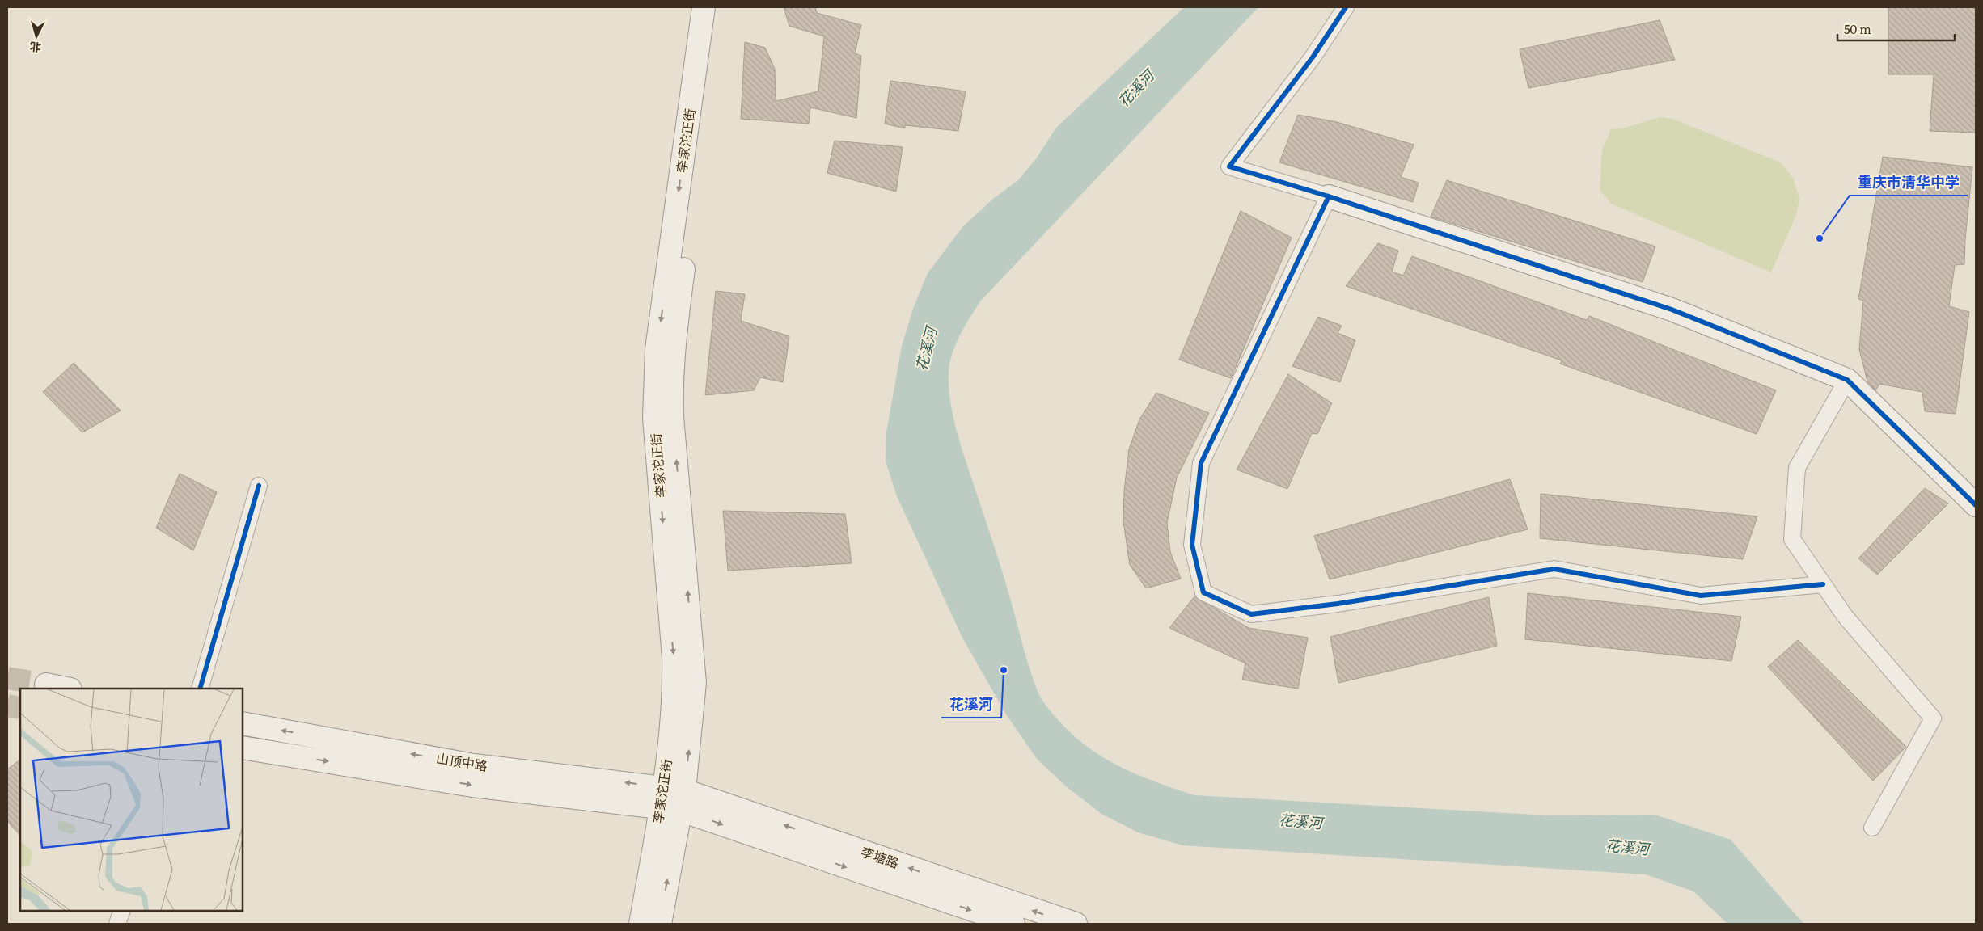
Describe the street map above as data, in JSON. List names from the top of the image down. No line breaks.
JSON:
{"streets":{"main road":["李家沱正街","山顶中路","李塘路"]},"crossings":[["李家沱正街","山顶中路"],["李家沱正街","李塘路"],["山顶中路","李塘路"]],"water":["花溪河"],"places":["重庆市清华中学","花溪河"],"scale_bar":"50 m","north":"bottom"}
